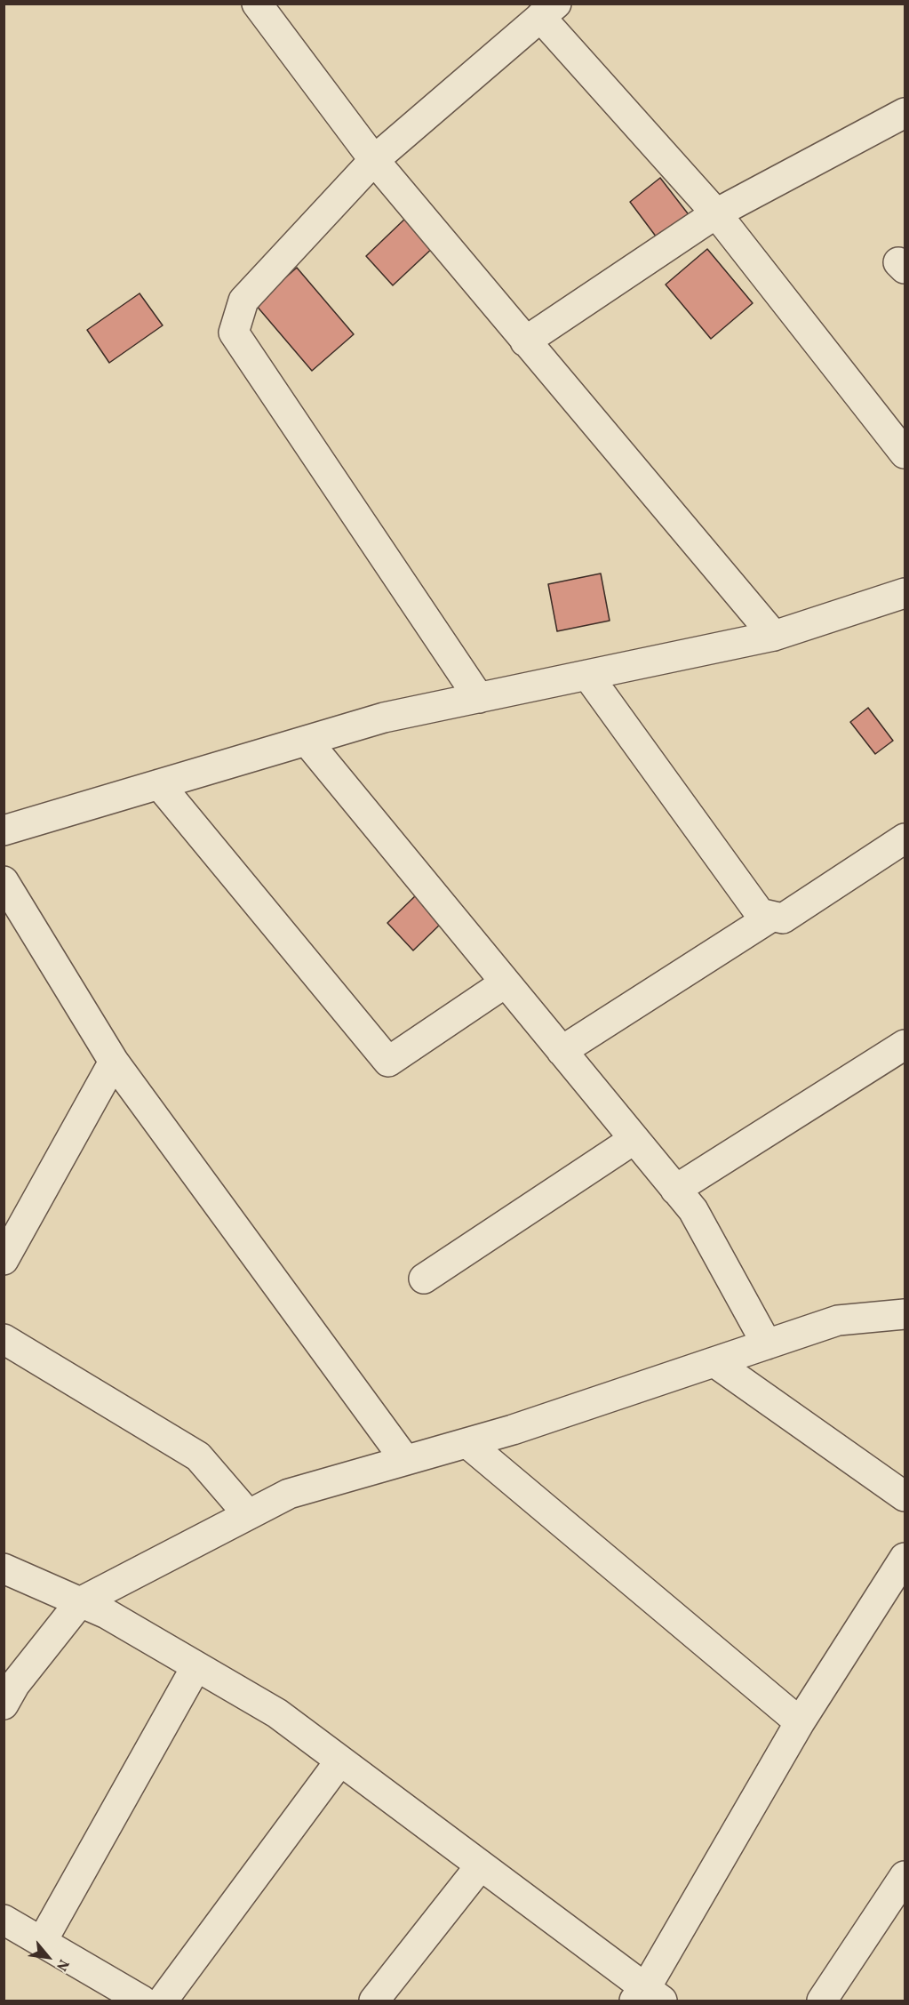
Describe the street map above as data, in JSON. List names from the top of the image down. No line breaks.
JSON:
{"north":"bottom right"}
